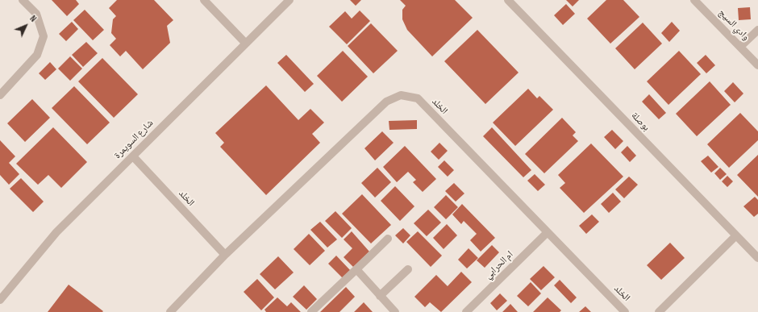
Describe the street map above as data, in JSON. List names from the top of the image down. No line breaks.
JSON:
{"streets":{"street":["وادي السيج","الخلد","بوصلة","شارع السويمرة","ام الحرابي"]},"crossings":[["الخلد","شارع السويمرة"],["الخلد","ام الحرابي"]],"north":"top right"}
